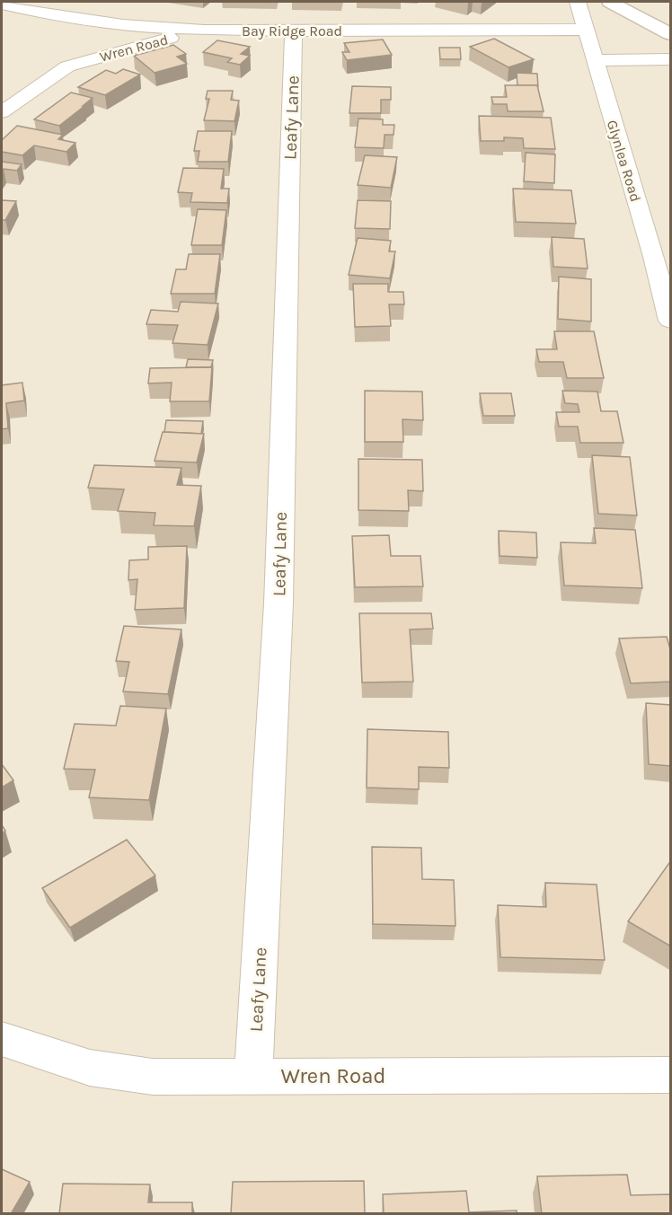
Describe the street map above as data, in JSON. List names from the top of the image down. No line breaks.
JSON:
{"streets":{"street":["Bay Ridge Road","Wren Road","Leafy Lane","Glynlea Road"]},"crossings":[["Bay Ridge Road","Wren Road"],["Bay Ridge Road","Leafy Lane"],["Bay Ridge Road","Glynlea Road"],["Wren Road","Leafy Lane"]]}
